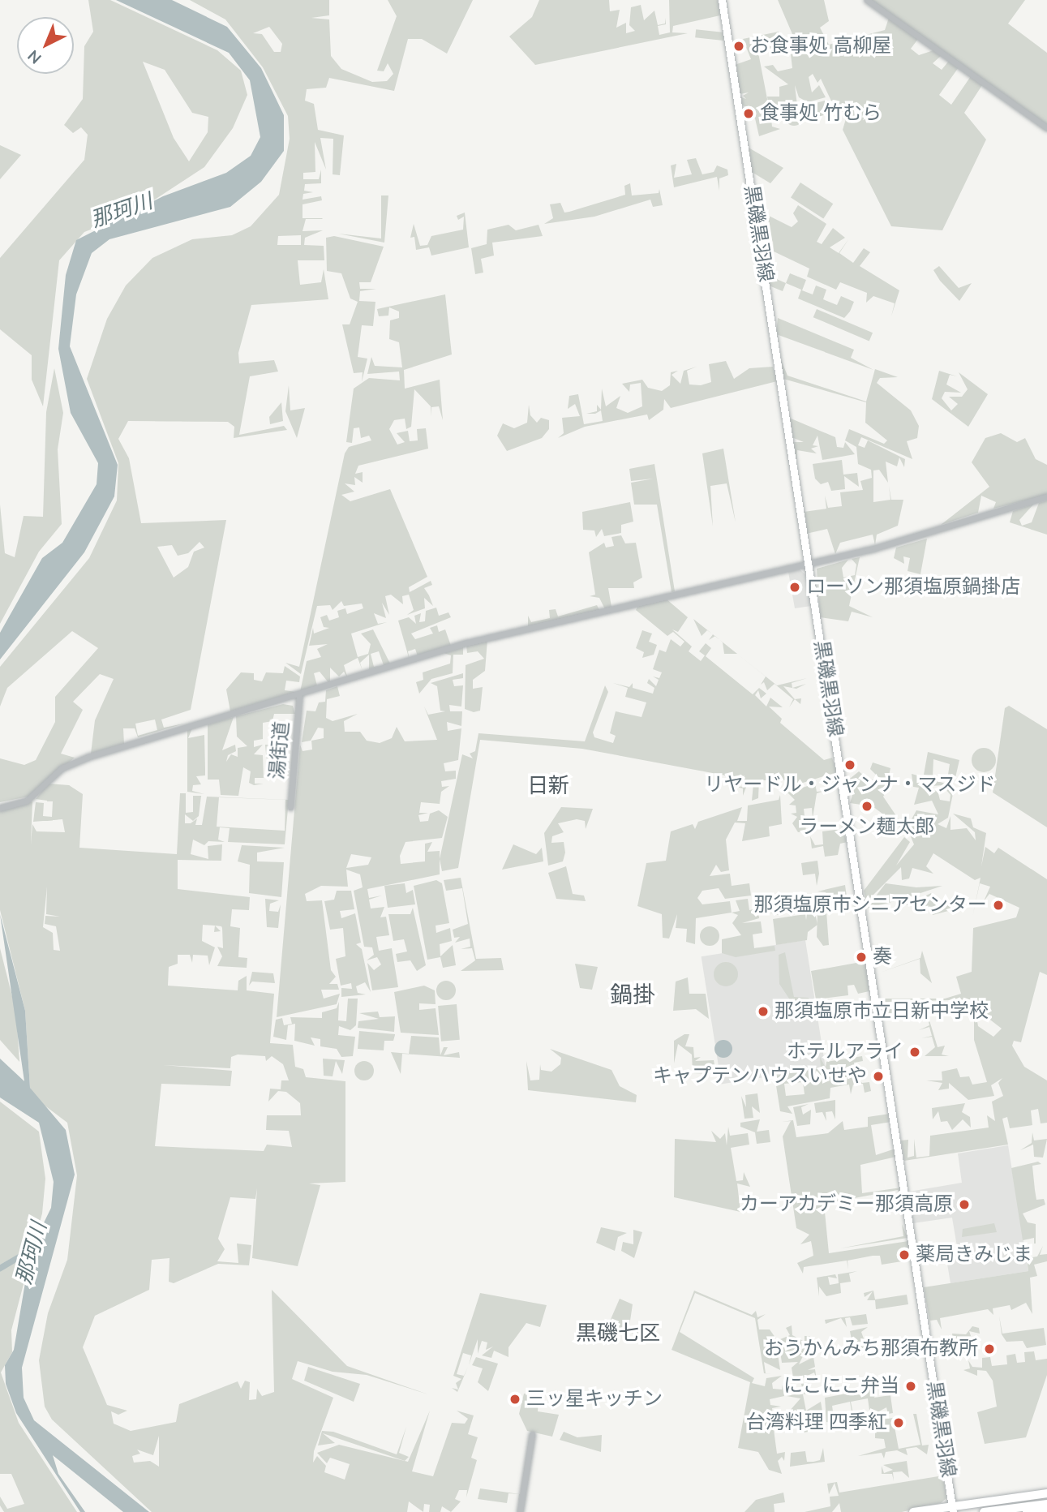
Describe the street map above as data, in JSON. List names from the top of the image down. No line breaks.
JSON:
{"streets":{"main road":["黒磯黒羽線"],"street":["湯街道"]},"districts":["日新","鍋掛","黒磯七区"],"water":["那珂川"],"places":["お食事処 高柳屋","食事処 竹むら","ローソン那須塩原鍋掛店","リヤードル・ジャンナ・マスジド","ラーメン麺太郎","那須塩原市シニアセンター","奏","那須塩原市立日新中学校","ホテルアライ","キャプテンハウスいせや","カーアカデミー那須高原","薬局きみじま","おうかんみち那須布教所","にこにこ弁当","三ッ星キッチン","台湾料理 四季紅"],"north":"bottom left"}
